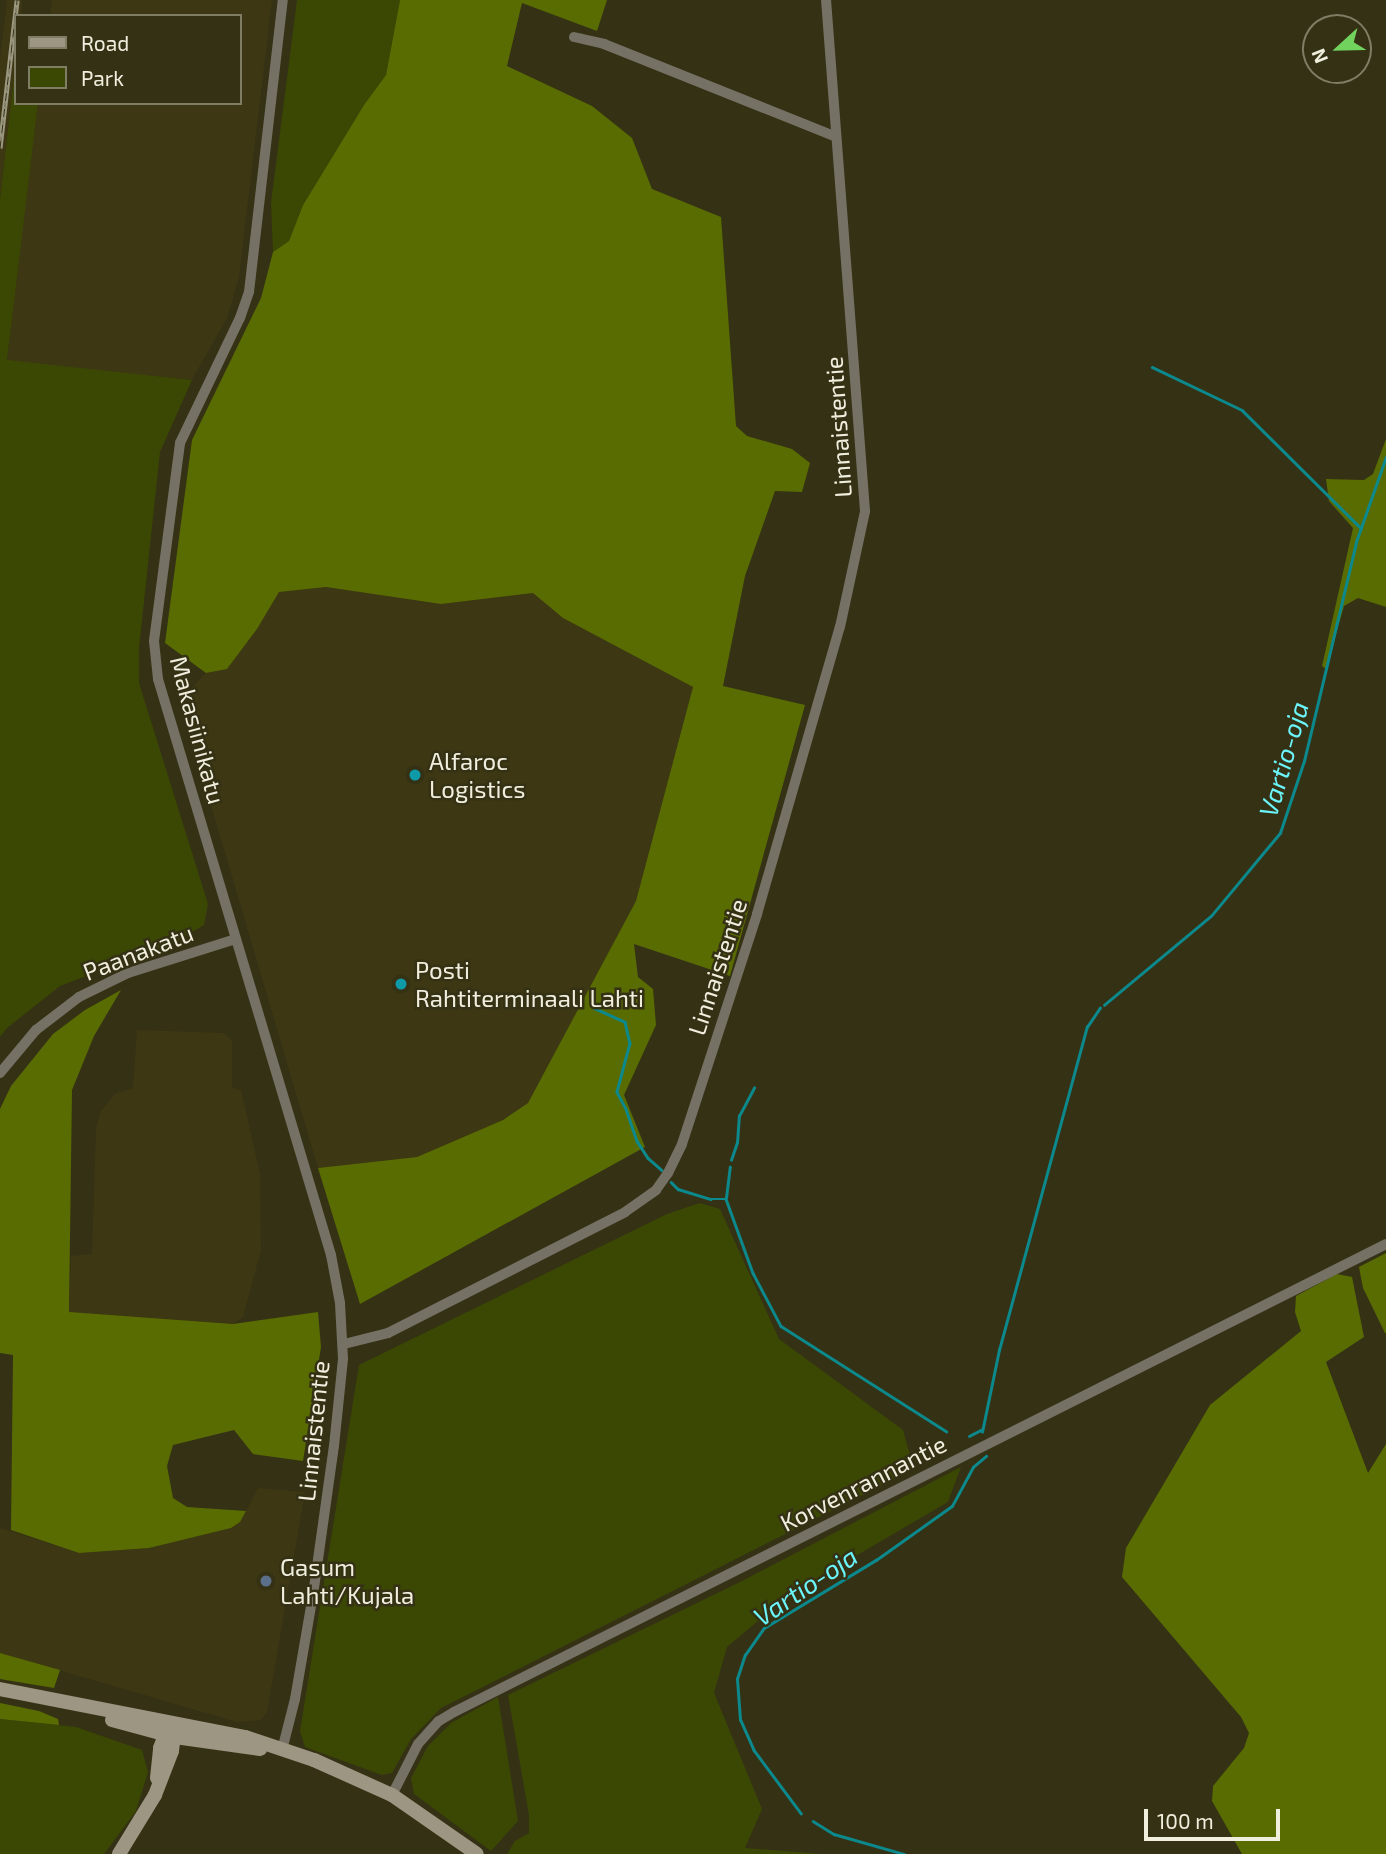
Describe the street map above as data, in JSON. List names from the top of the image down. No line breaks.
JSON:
{"streets":{"street":["Linnaistentie","Makasiinikatu","Paanakatu","Korvenrannantie"]},"crossings":[["Linnaistentie","Makasiinikatu"],["Makasiinikatu","Paanakatu"]],"water":["Vartio-oja"],"places":["Alfaroc Logistics","Posti Rahtiterminaali Lahti","Gasum Lahti/Kujala"],"legend":["Road","Park"],"scale_bar":"100 m","north":"left"}
